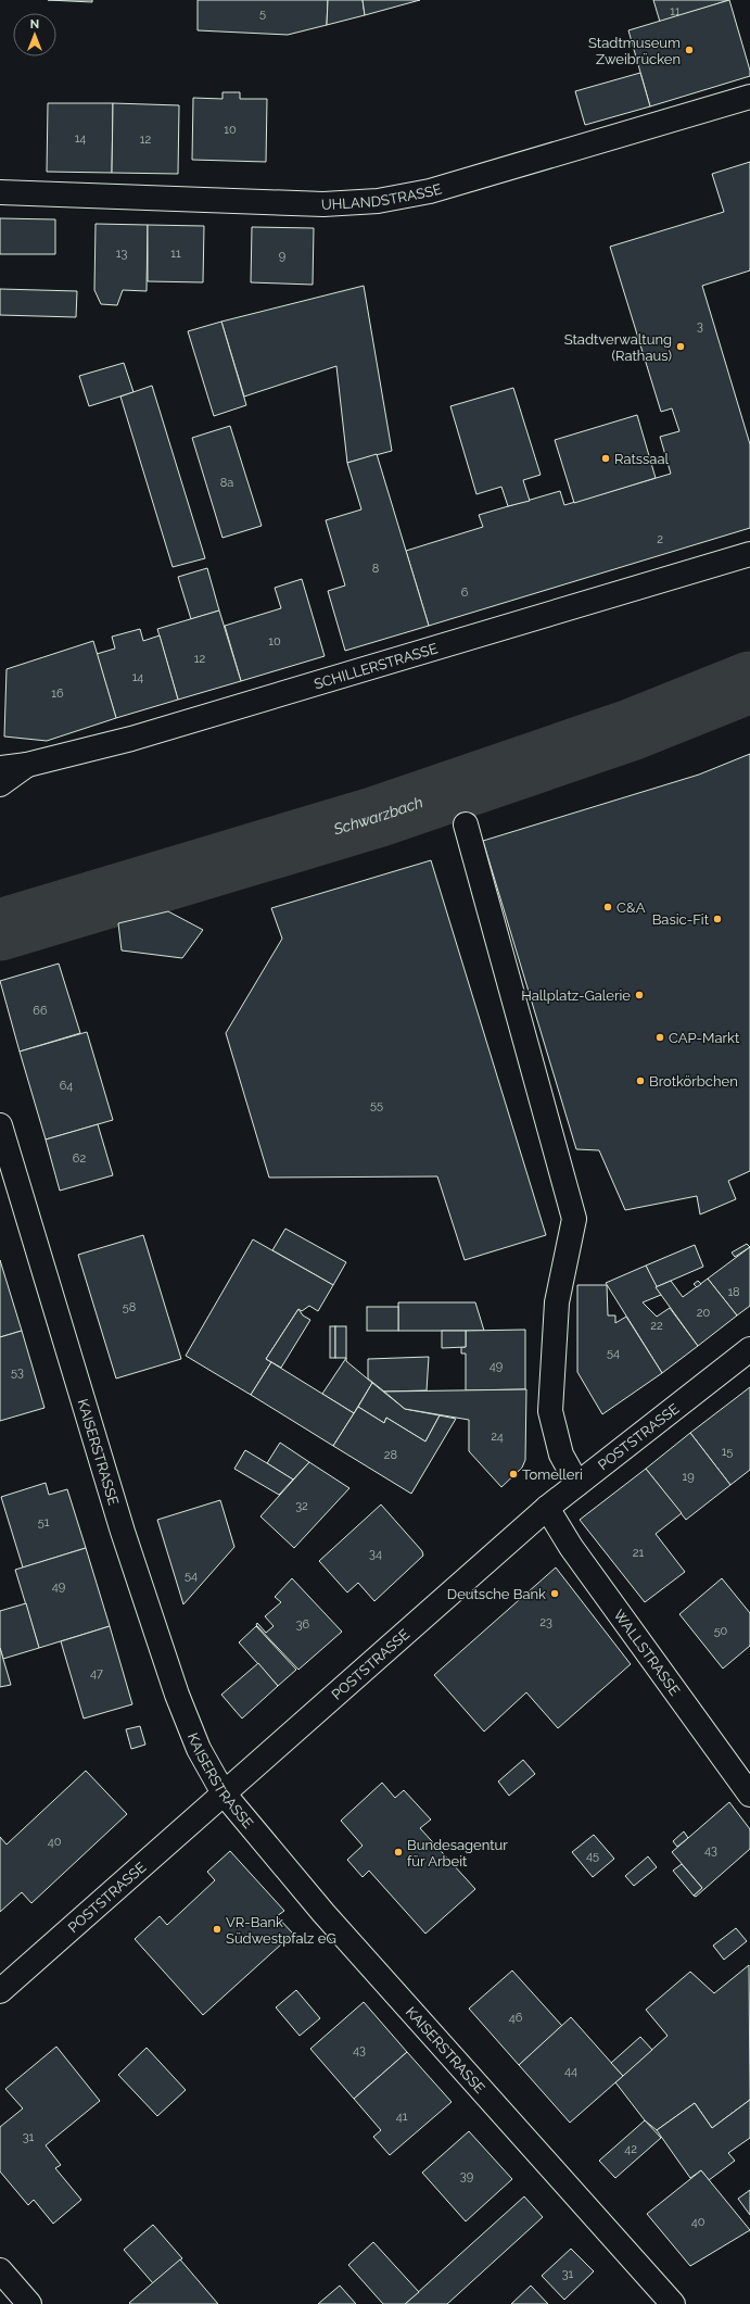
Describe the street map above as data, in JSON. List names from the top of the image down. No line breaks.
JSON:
{"streets":{"street":["UHLANDSTRASSE","SCHILLERSTRASSE","POSTSTRASSE","KAISERSTRASSE","WALLSTRASSE"]},"crossings":[["POSTSTRASSE","KAISERSTRASSE"],["POSTSTRASSE","WALLSTRASSE"]],"water":["Schwarzbach"],"places":["Stadtmuseum Zweibrücken","Stadtverwaltung (Rathaus)","Ratssaal","C&A","Basic-Fit","Hallplatz-Galerie","CAP-Markt","Brotkörbchen","Tomelleri","Deutsche Bank","Bundesagentur für Arbeit","VR-Bank Südwestpfalz eG"],"house_numbers":["11","5","10","14","12","13","11","9","3","8a","2","8","6","10","12","14","16","66","64","55","62","18","58","20","22","54","49","53","24","15","28","19","32","51","21","34","54","49","23","36","50","47","40","43","45","46","43","44","41","31","42","39","40","31"],"north":"top"}
